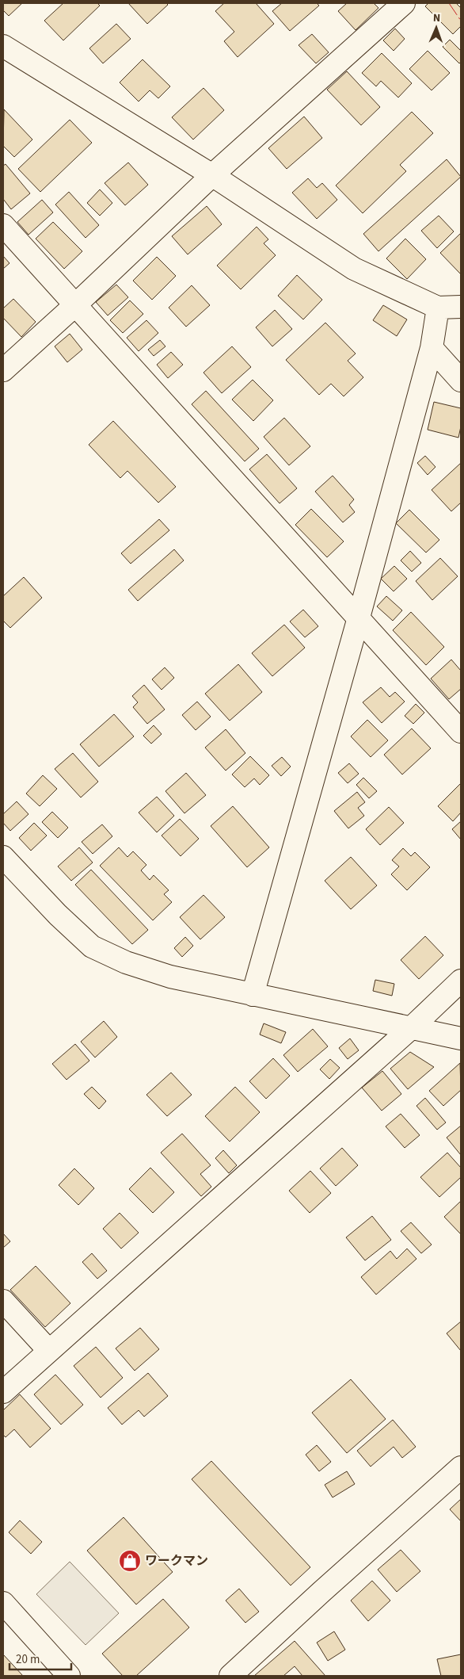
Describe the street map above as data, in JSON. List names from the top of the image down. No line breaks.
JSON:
{"places":{"shop":["ワークマン"]},"scale_bar":"20 m","north":"top"}
